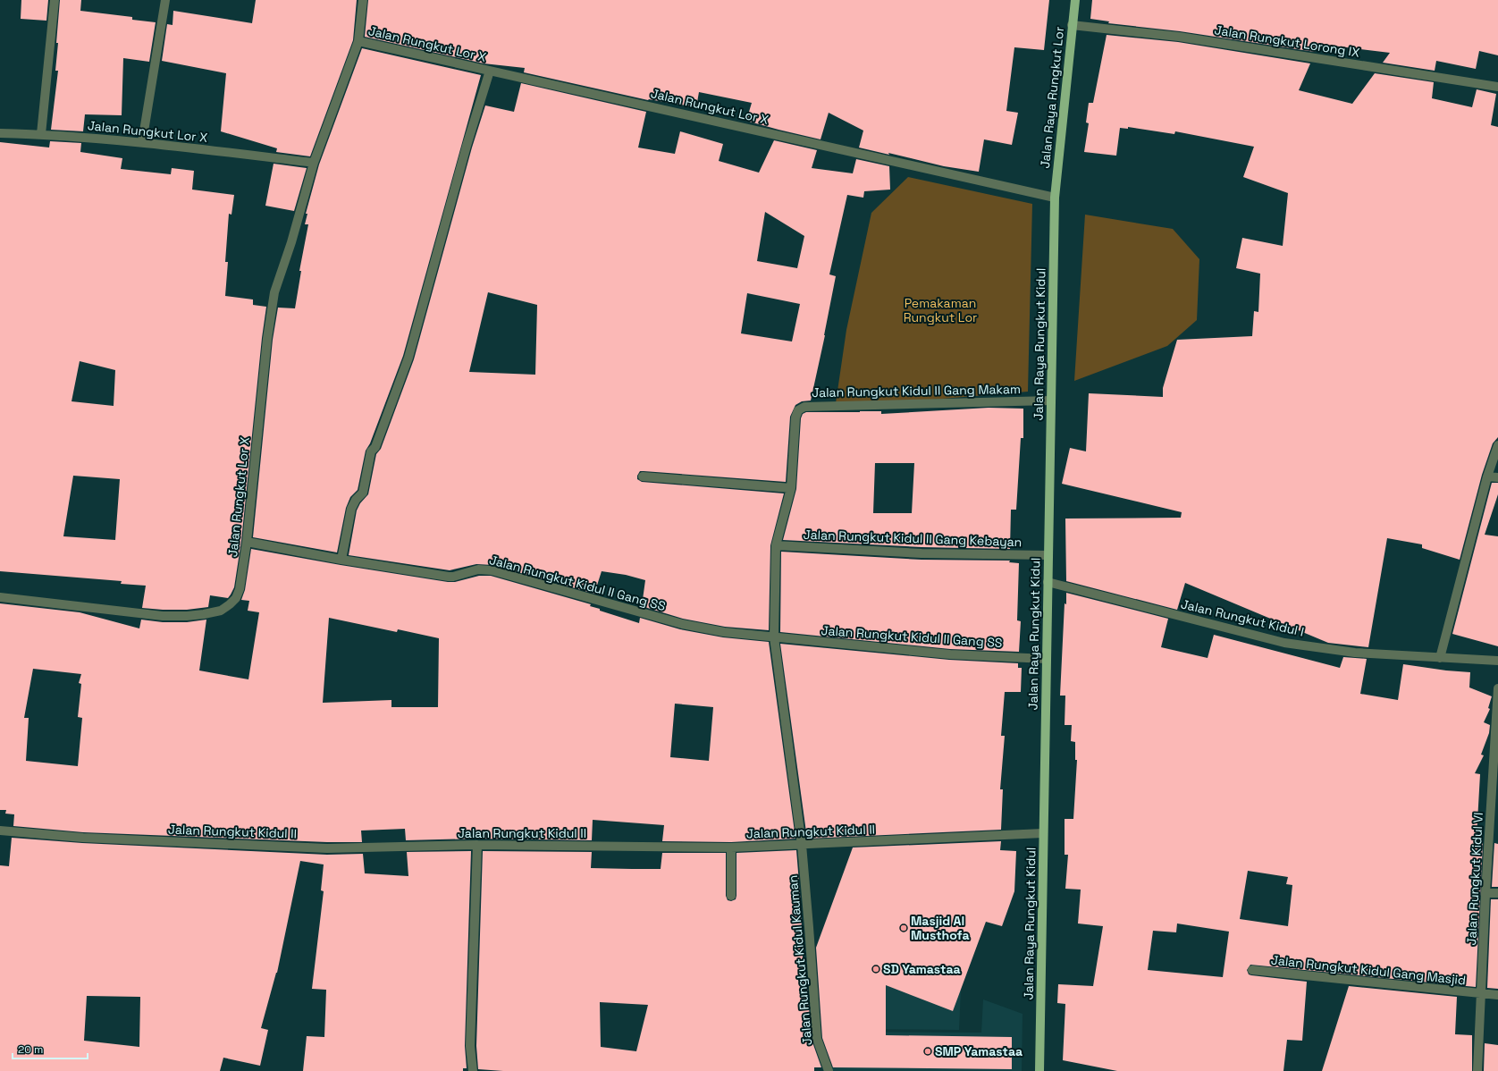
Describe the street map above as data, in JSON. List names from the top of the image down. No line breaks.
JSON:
{"streets":{"main road":["Jalan Raya Rungkut Lor","Jalan Raya Rungkut Kidul"],"street":["Jalan Rungkut Lorong IX","Jalan Rungkut Lor X","Jalan Rungkut Kidul II Gang Makam","Jalan Rungkut Kidul II Gang Kebayan","Jalan Rungkut Kidul II Gang SS","Jalan Rungkut Kidul I","Jalan Rungkut Kidul II","Jalan Rungkut Kidul VI","Jalan Rungkut Kidul Kauman","Jalan Rungkut Kidul Gang Masjid"]},"crossings":[["Jalan Rungkut Lorong IX","Jalan Raya Rungkut Lor"],["Jalan Rungkut Lor X","Jalan Raya Rungkut Lor"],["Jalan Rungkut Lor X","Jalan Raya Rungkut Kidul"],["Jalan Rungkut Lor X","Jalan Rungkut Kidul II Gang SS"],["Jalan Raya Rungkut Lor","Jalan Raya Rungkut Kidul"],["Jalan Raya Rungkut Kidul","Jalan Rungkut Kidul II Gang Makam"],["Jalan Raya Rungkut Kidul","Jalan Rungkut Kidul II Gang Kebayan"],["Jalan Raya Rungkut Kidul","Jalan Rungkut Kidul II Gang SS"],["Jalan Raya Rungkut Kidul","Jalan Rungkut Kidul I"],["Jalan Raya Rungkut Kidul","Jalan Rungkut Kidul II"],["Jalan Rungkut Kidul II Gang Makam","Jalan Rungkut Kidul II Gang Kebayan"],["Jalan Rungkut Kidul II Gang Makam","Jalan Rungkut Kidul II Gang SS"],["Jalan Rungkut Kidul II","Jalan Rungkut Kidul Kauman"],["Jalan Rungkut Kidul VI","Jalan Rungkut Kidul Gang Masjid"]],"parks":["Pemakaman Rungkut Lor"],"places":["Masjid Al Musthofa","SD Yamastaa","SMP Yamastaa"],"scale_bar":"20 m"}
